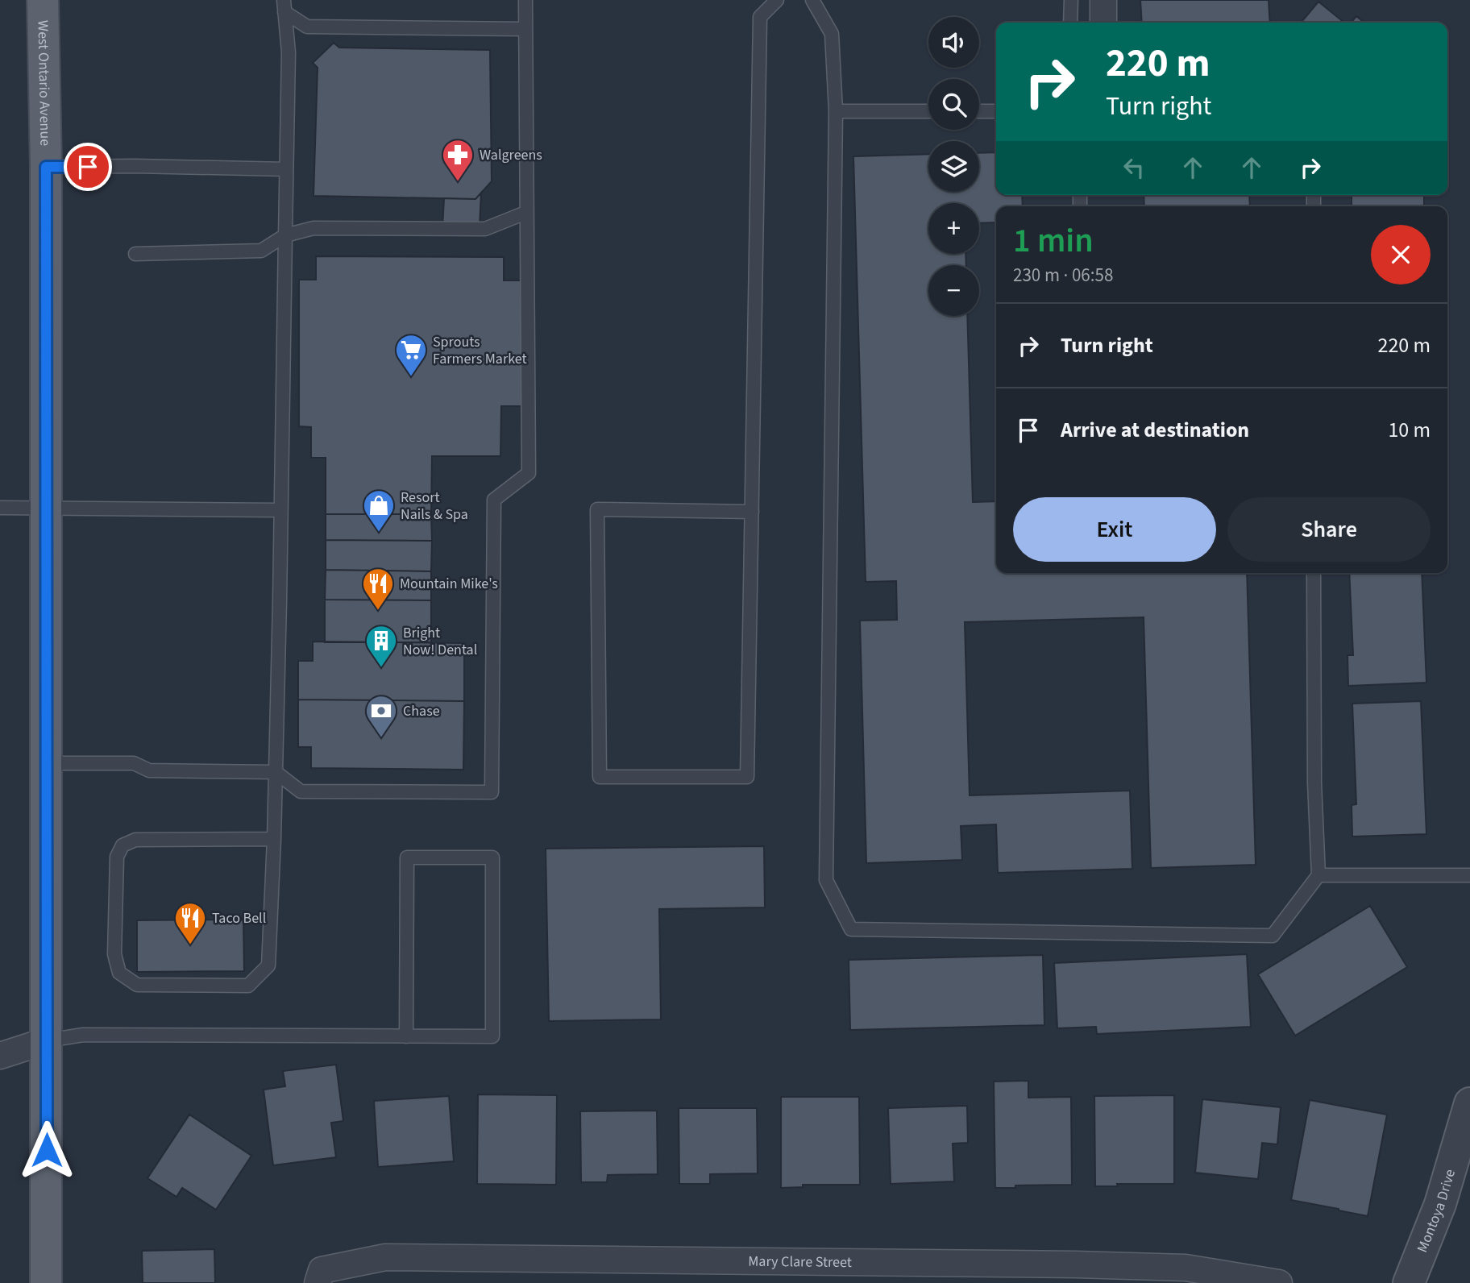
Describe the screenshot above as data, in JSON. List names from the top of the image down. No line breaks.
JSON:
{"streets":{"main road":["West Ontario Avenue"],"street":["Montoya Drive","Mary Clare Street"]},"places":{"pharmacy":["Walgreens"],"supermarket":["Sprouts Farmers Market"],"shop":["Resort Nails & Spa"],"restaurant":["Mountain Mike's","Taco Bell"],"building":["Bright Now! Dental"],"bank":["Chase"]},"page":{"map_buttons":["+","−"],"turn":["220 m","Turn right"],"heading":["1 min","230 m · 06:58"],"list":[{"name":"Turn right","value":"220 m"},{"name":"Arrive at destination","value":"10 m"}],"buttons":["Exit","Share"]}}
